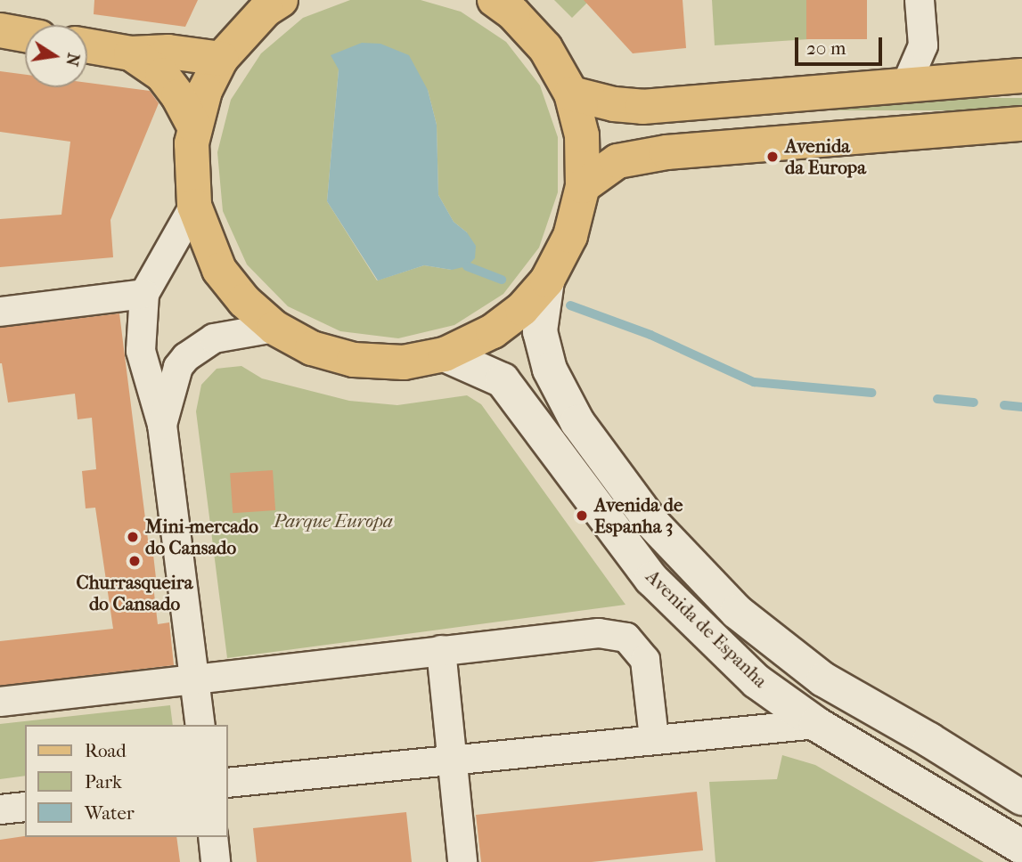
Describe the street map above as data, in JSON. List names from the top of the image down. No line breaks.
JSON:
{"streets":{"main road":["Avenida de Espanha"]},"parks":["Parque Europa"],"places":["Avenida da Europa","Avenida de Espanha 3","Mini-mercado do Cansado","Churrasqueira do Cansado"],"legend":["Road","Park","Water"],"scale_bar":"20 m","north":"right"}
